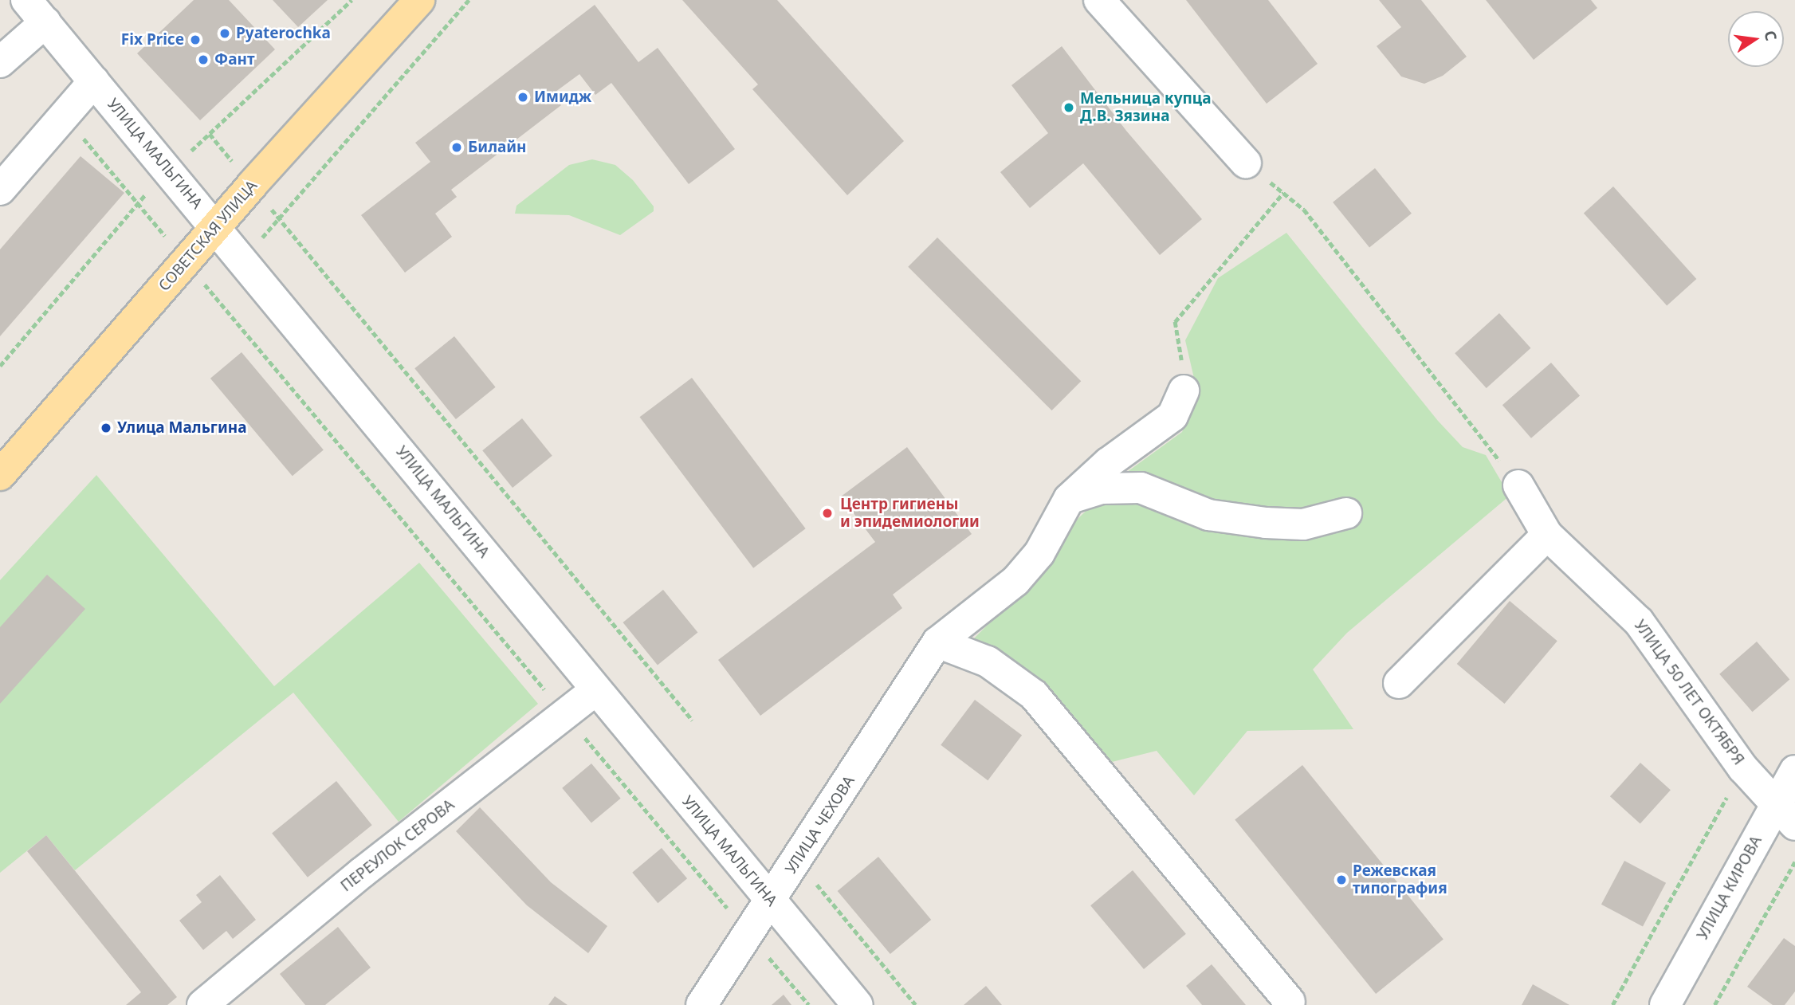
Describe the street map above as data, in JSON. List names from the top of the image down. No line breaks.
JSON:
{"streets":{"main road":["СОВЕТСКАЯ УЛИЦА"],"street":["УЛИЦА МАЛЬГИНА","УЛИЦА 50 ЛЕТ ОКТЯБРЯ","УЛИЦА ЧЕХОВА","ПЕРЕУЛОК СЕРОВА","УЛИЦА КИРОВА"]},"crossings":[["УЛИЦА МАЛЬГИНА","СОВЕТСКАЯ УЛИЦА"],["УЛИЦА МАЛЬГИНА","УЛИЦА ЧЕХОВА"],["УЛИЦА МАЛЬГИНА","ПЕРЕУЛОК СЕРОВА"],["УЛИЦА 50 ЛЕТ ОКТЯБРЯ","УЛИЦА КИРОВА"]],"places":["Pyaterochka","Fix Price","Фант","Имидж","Мельница купца Д.В. Зязина","Билайн","Улица Мальгина","Центр гигиены и эпидемиологии","Режевская типография"],"north":"right"}
